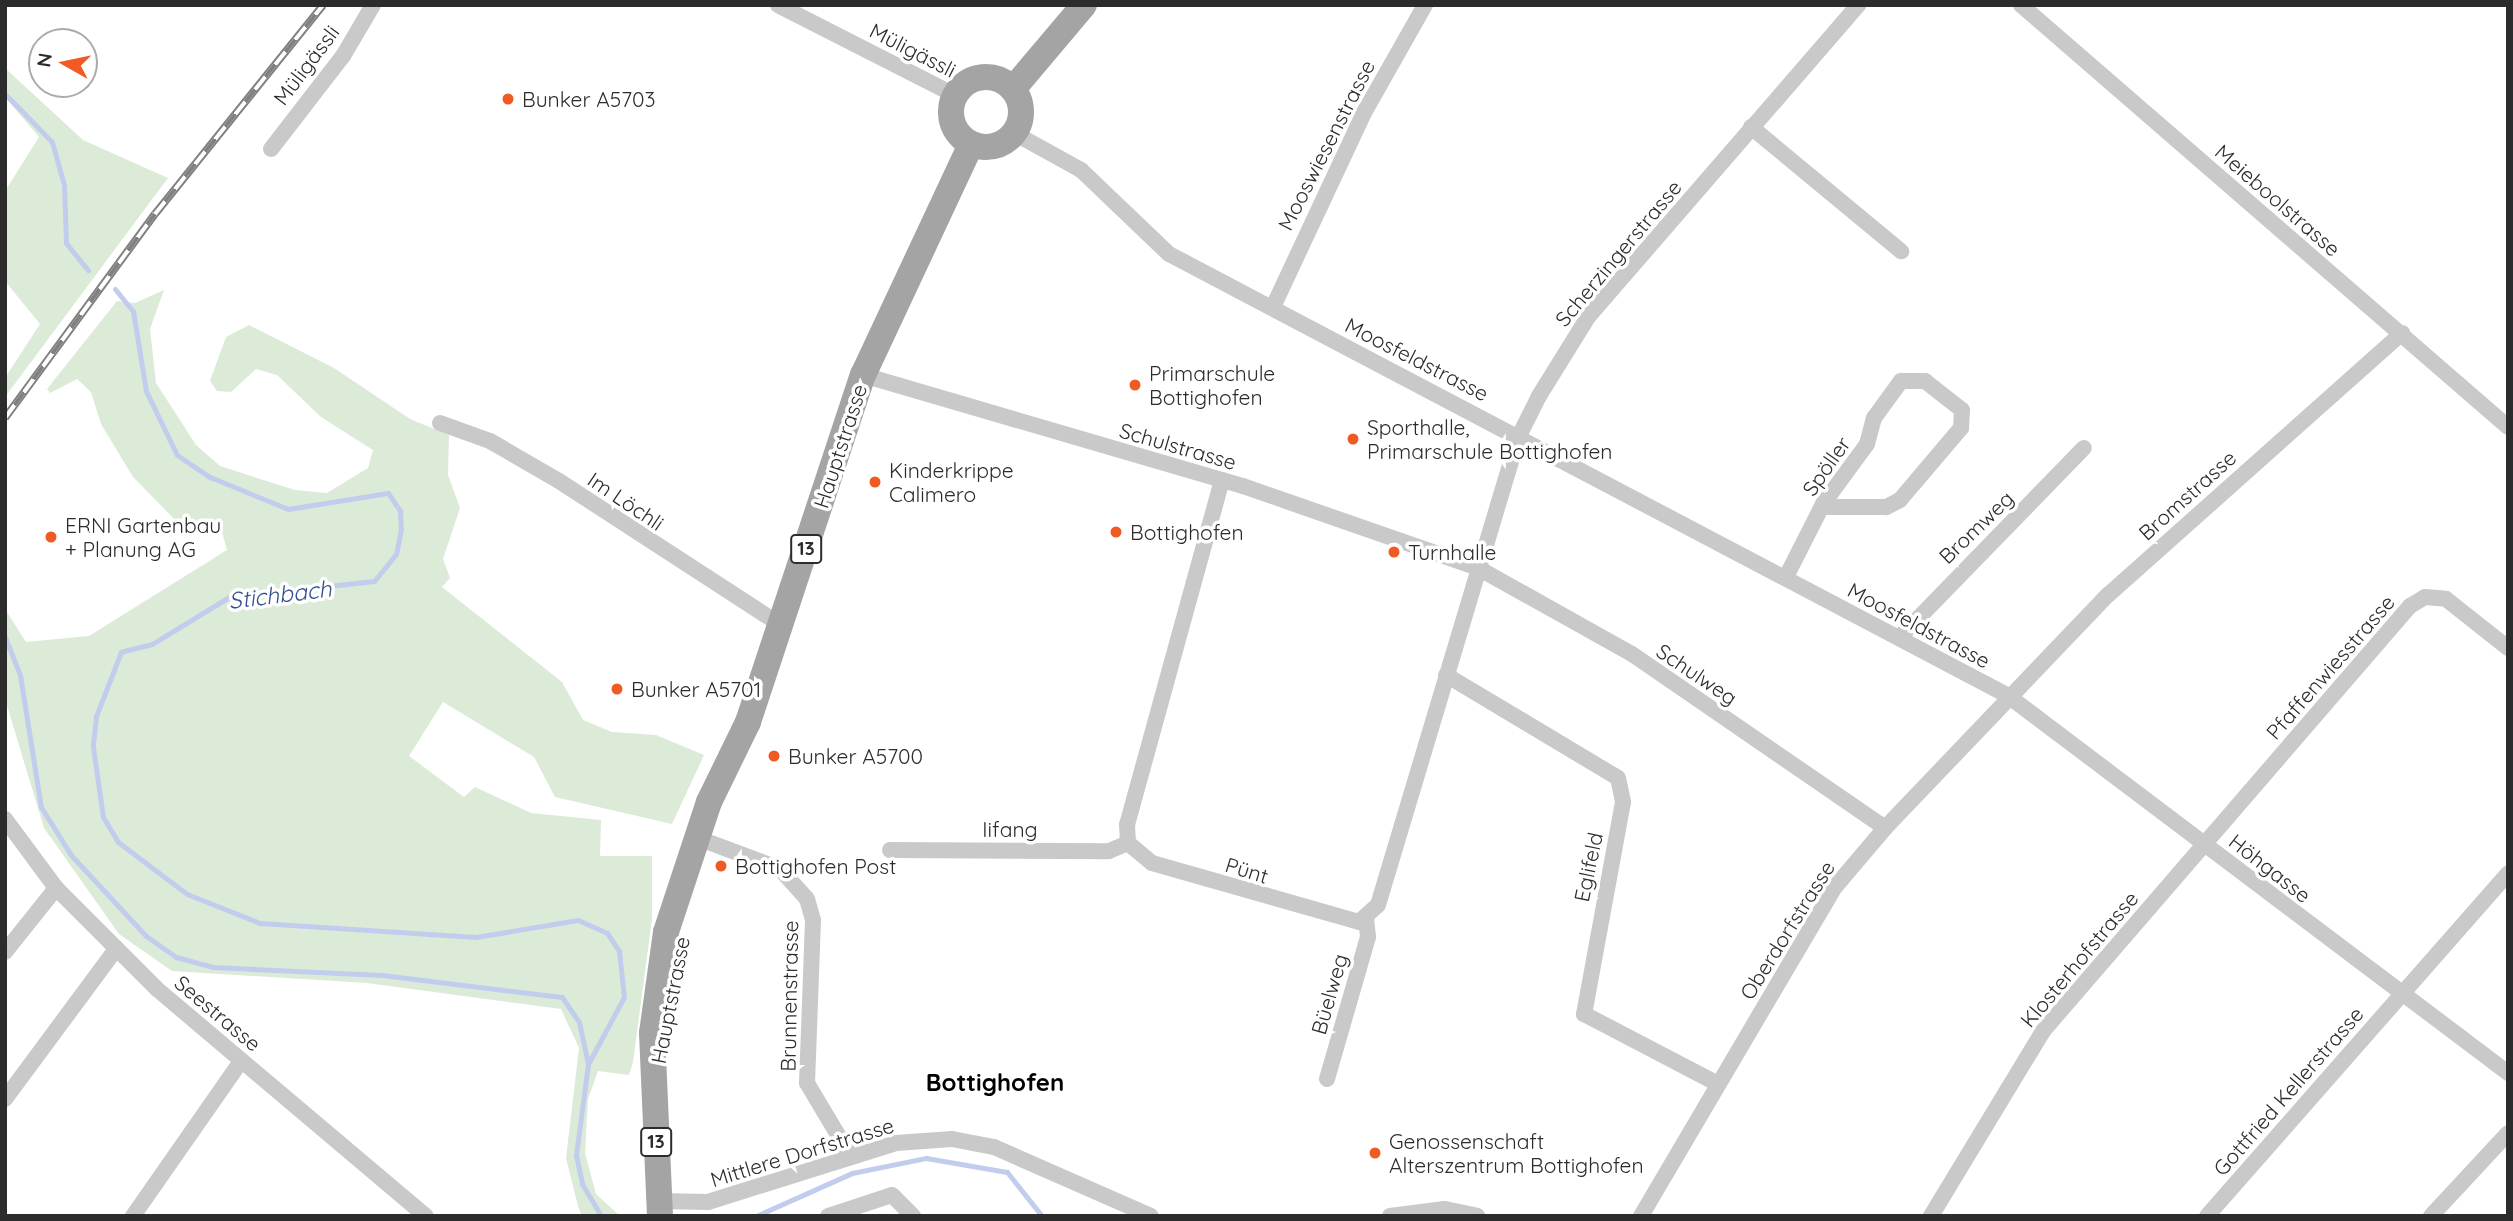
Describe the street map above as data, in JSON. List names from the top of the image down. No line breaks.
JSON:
{"streets":{"main road":["Hauptstrasse","13"],"street":["Müligässli","Mooswiesenstrasse","Meieboolstrasse","Scherzingerstrasse","Moosfeldstrasse","Schulstrasse","Spöller","Bromstrasse","Im Löchli","Bromweg","Pfaffenwiesstrasse","Schulweg","Iifang","Eglifeld","Höhgasse","Pünt","Oberdorfstrasse","Klosterhofstrasse","Büelweg","Brunnenstrasse","Seestrasse","Gottfried Kellerstrasse","Mittlere Dorfstrasse"]},"crossings":[["Müligässli","Moosfeldstrasse"],["Müligässli","Hauptstrasse"],["Mooswiesenstrasse","Moosfeldstrasse"],["Meieboolstrasse","Bromstrasse"],["Scherzingerstrasse","Moosfeldstrasse"],["Scherzingerstrasse","Schulstrasse"],["Scherzingerstrasse","Schulweg"],["Moosfeldstrasse","Hauptstrasse"],["Moosfeldstrasse","Spöller"],["Moosfeldstrasse","Bromstrasse"],["Moosfeldstrasse","Bromweg"],["Moosfeldstrasse","Höhgasse"],["Moosfeldstrasse","Oberdorfstrasse"],["Hauptstrasse","Schulstrasse"],["Hauptstrasse","Im Löchli"],["Hauptstrasse","Brunnenstrasse"],["Hauptstrasse","Mittlere Dorfstrasse"],["Schulstrasse","Schulweg"],["Bromstrasse","Höhgasse"],["Bromstrasse","Oberdorfstrasse"],["Pfaffenwiesstrasse","Höhgasse"],["Pfaffenwiesstrasse","Klosterhofstrasse"],["Schulweg","Oberdorfstrasse"],["Iifang","Pünt"],["Eglifeld","Oberdorfstrasse"],["Höhgasse","Oberdorfstrasse"],["Höhgasse","Klosterhofstrasse"],["Höhgasse","Gottfried Kellerstrasse"],["Pünt","Büelweg"],["Brunnenstrasse","Mittlere Dorfstrasse"]],"districts":["Bottighofen"],"water":["Stichbach"],"places":["Bunker A5703","Primarschule Bottighofen","Sporthalle, Primarschule Bottighofen","Kinderkrippe Calimero","Bottighofen","ERNI Gartenbau + Planung AG","Turnhalle","Bunker A5701","Bunker A5700","Bottighofen Post","Genossenschaft Alterszentrum Bottighofen"],"north":"left"}
